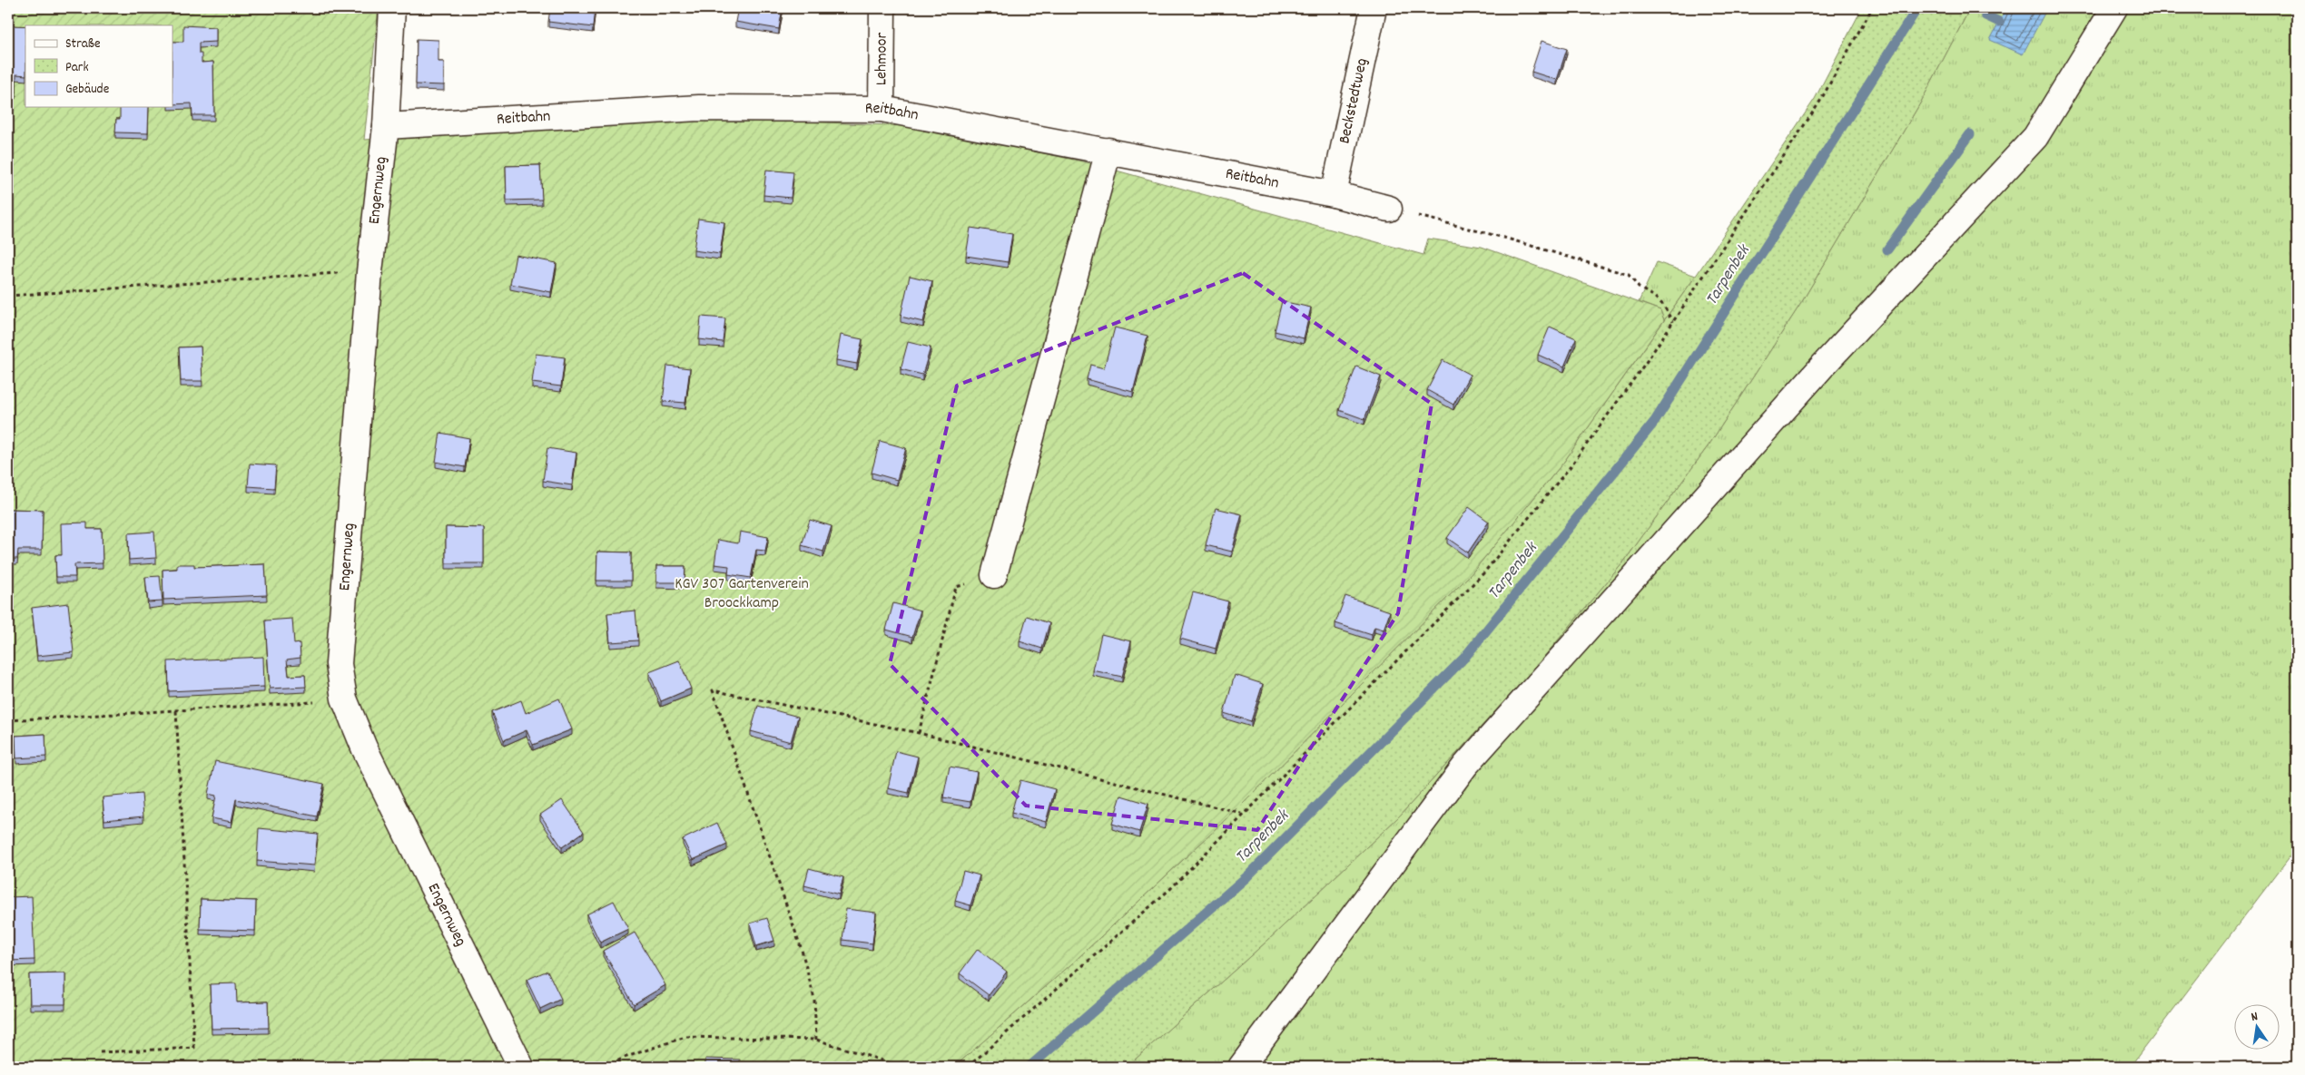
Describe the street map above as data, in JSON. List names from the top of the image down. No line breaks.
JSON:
{"streets":{"street":["Lehmoor","Beckstedtweg","Reitbahn","Engernweg"]},"crossings":[["Lehmoor","Reitbahn"],["Beckstedtweg","Reitbahn"],["Reitbahn","Engernweg"]],"water":["Tarpenbek"],"parks":["KGV 307 Gartenverein Broockkamp"],"legend":["Straße","Park","Gebäude"],"north":"top"}
